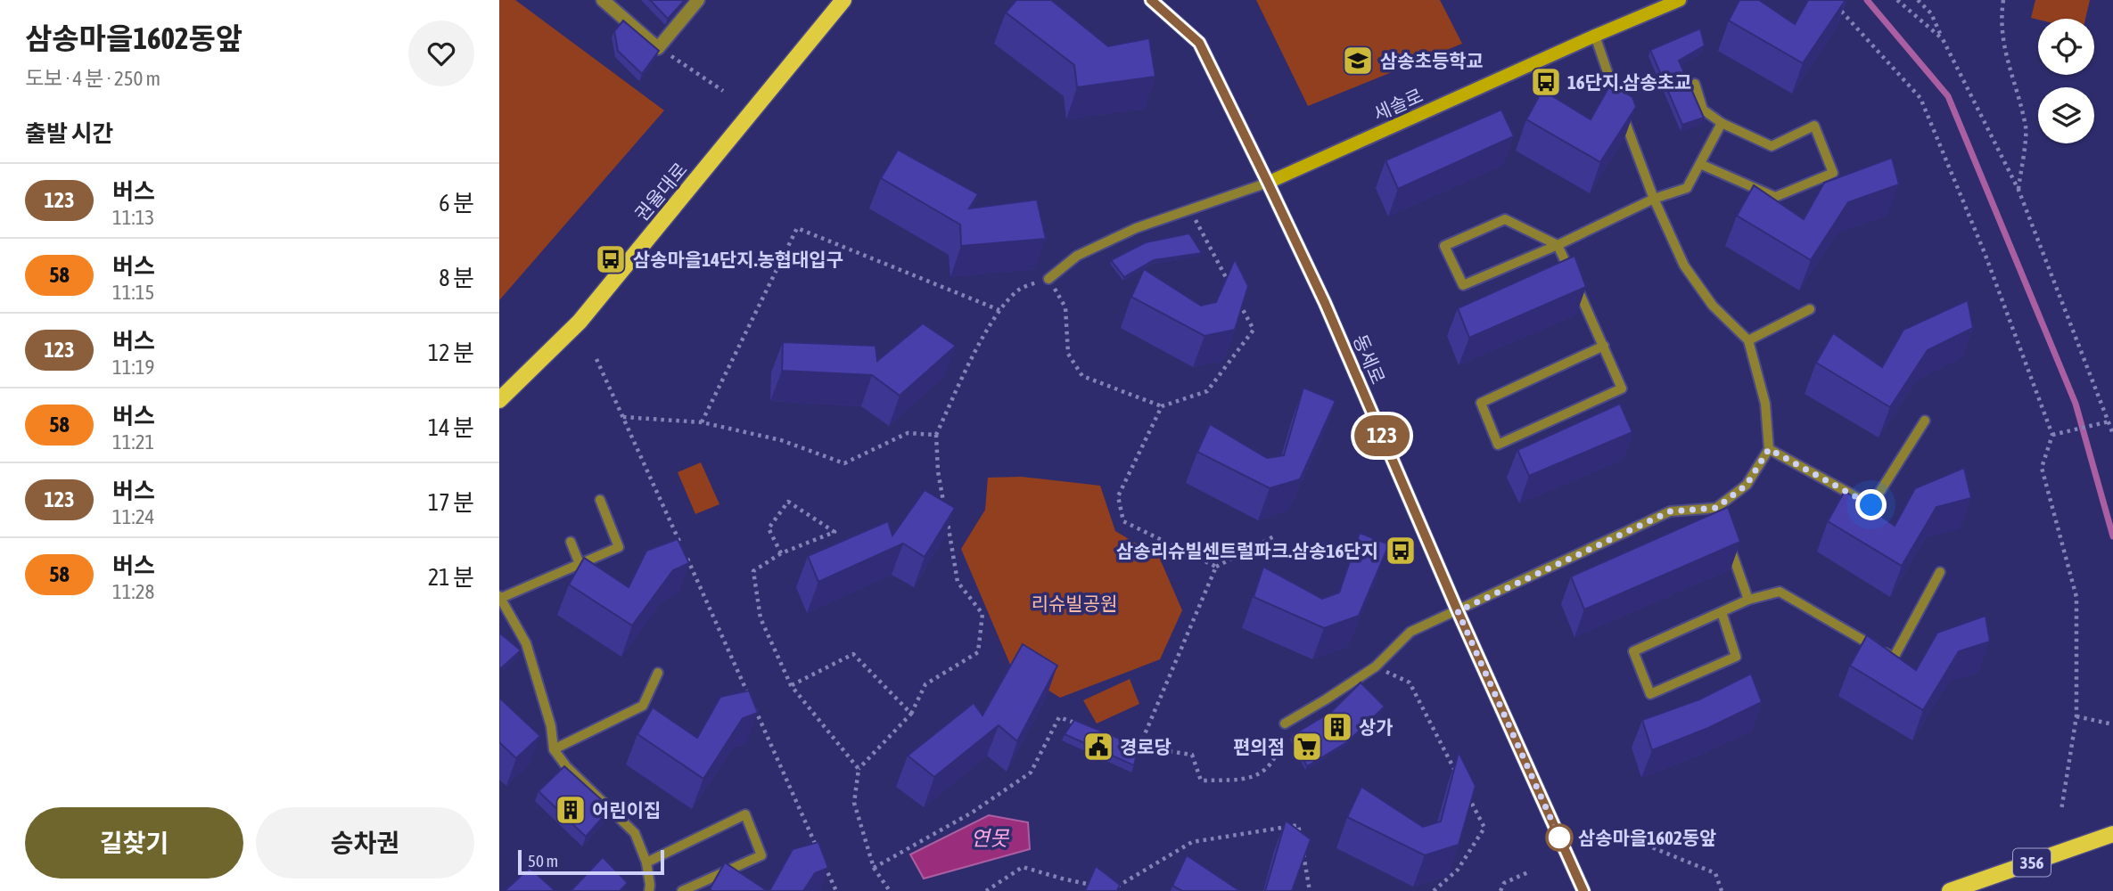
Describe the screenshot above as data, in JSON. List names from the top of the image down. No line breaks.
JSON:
{"streets":{"main road":["세솔로","권율대로","동세로","356"]},"crossings":[["세솔로","동세로"]],"water":["연못"],"parks":["리슈빌공원"],"places":{"school or university":["삼송초등학교"],"bus stop":["16단지.삼송초교","삼송마을14단지.농협대입구","삼송리슈빌센트럴파크.삼송16단지"],"building":["상가","어린이집"],"public building":["경로당"],"supermarket":["편의점"],"other":["삼송마을1602동앞"]},"lines":["bus line 123"],"scale_bar":"50 m","page":{"heading":[["삼송마을1602동앞","도보 · 4 분 · 250 m"],"출발 시간"],"on_map":"123","list":[{"mark":"123","name":"버스","note":"11:13","value":"6 분"},{"mark":"58","name":"버스","note":"11:15","value":"8 분"},{"mark":"123","name":"버스","note":"11:19","value":"12 분"},{"mark":"58","name":"버스","note":"11:21","value":"14 분"},{"mark":"123","name":"버스","note":"11:24","value":"17 분"},{"mark":"58","name":"버스","note":"11:28","value":"21 분"}],"buttons":["길찾기","승차권"],"scale":"50 m"}}
